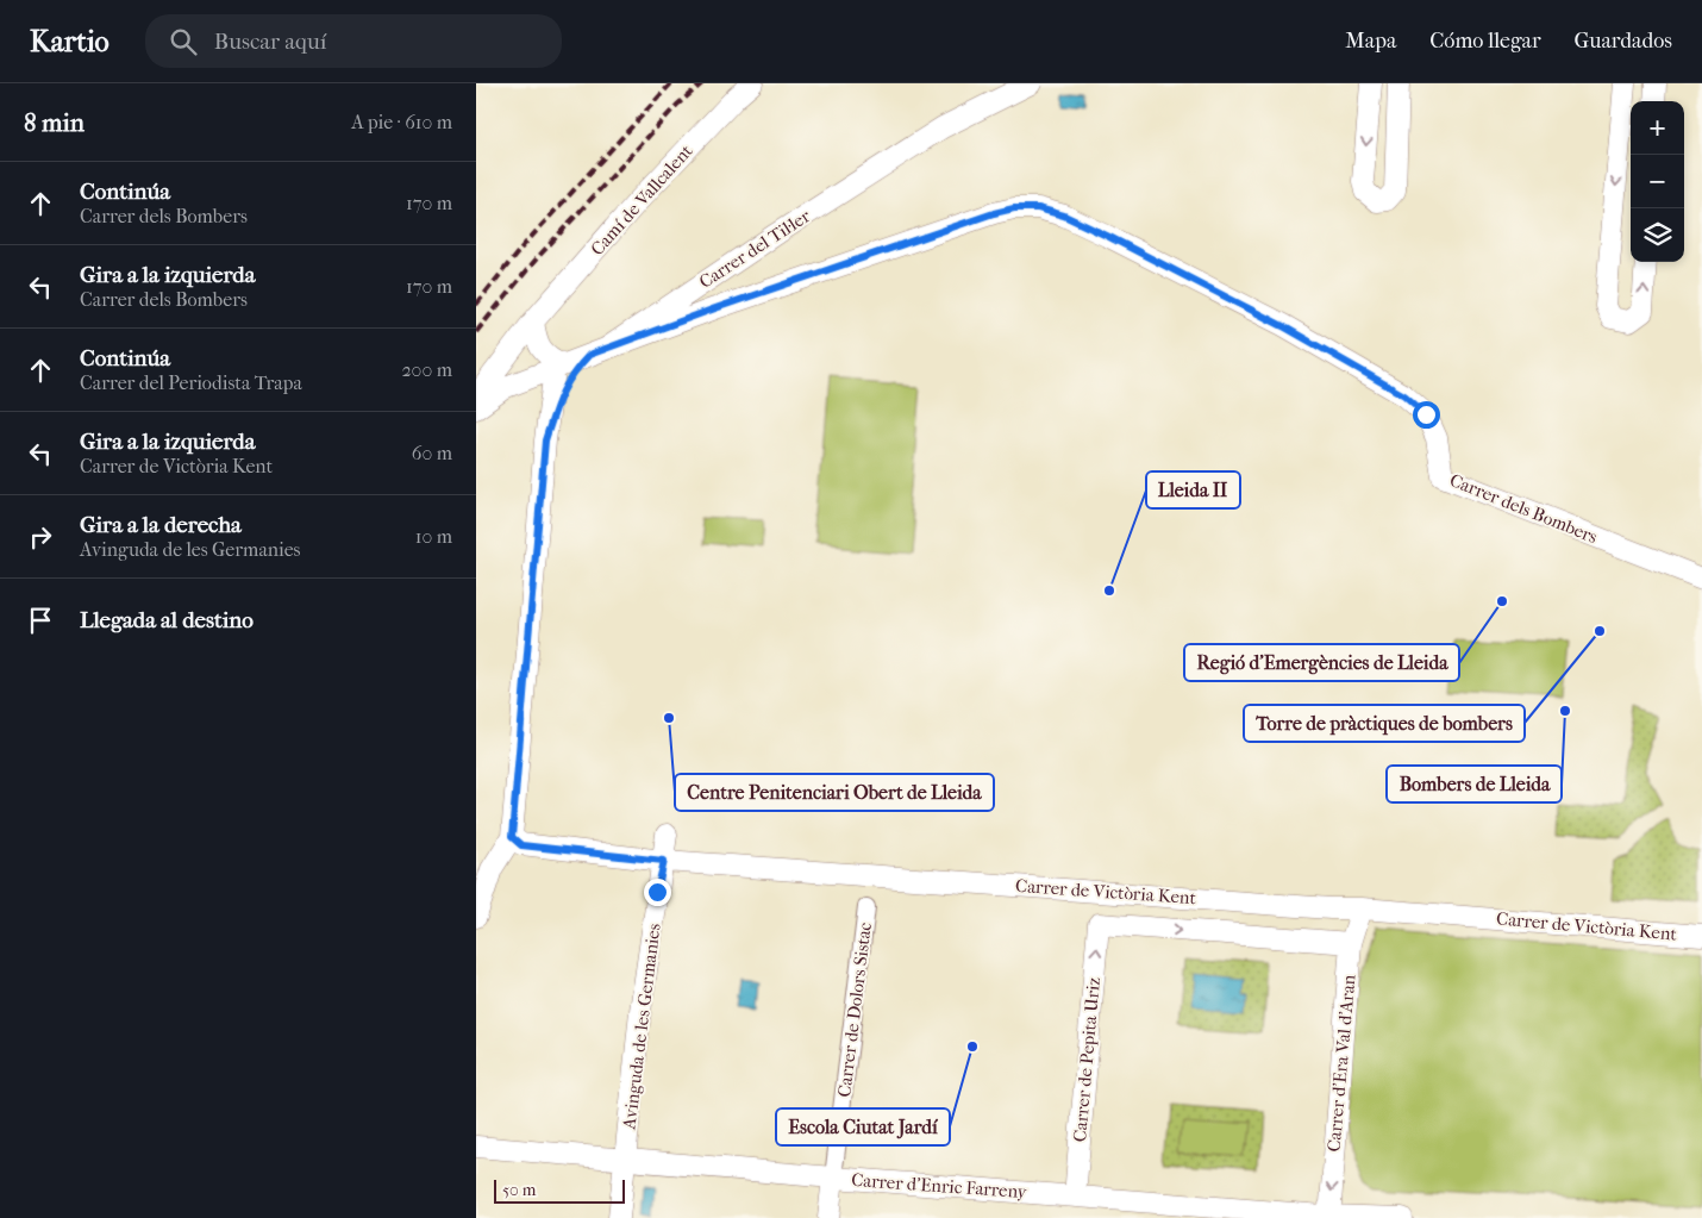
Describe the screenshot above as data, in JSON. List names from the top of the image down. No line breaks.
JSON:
{"streets":{"street":["Camí de Vallcalent","Carrer del Til·ler","Carrer dels Bombers","Carrer de Victòria Kent","Carrer de Dolors Sistac","Avinguda de les Germanies","Carrer de Pepita Uriz","Carrer d'Era Val d'Aran","Carrer d'Enric Farreny"]},"crossings":[["Carrer del Til·ler","Carrer dels Bombers"],["Carrer de Victòria Kent","Avinguda de les Germanies"],["Carrer de Victòria Kent","Carrer de Pepita Uriz"],["Carrer de Victòria Kent","Carrer d'Era Val d'Aran"],["Carrer de Dolors Sistac","Carrer d'Enric Farreny"],["Avinguda de les Germanies","Carrer d'Enric Farreny"],["Carrer de Pepita Uriz","Carrer d'Enric Farreny"],["Carrer d'Era Val d'Aran","Carrer d'Enric Farreny"]],"one_way":["Carrer de Pepita Uriz","Carrer d'Era Val d'Aran"],"places":["Lleida II","Regió d'Emergències de Lleida","Torre de pràctiques de bombers","Bombers de Lleida","Centre Penitenciari Obert de Lleida","Escola Ciutat Jardí"],"scale_bar":"50 m","page":{"header":"Kartio","search":"Buscar aquí","nav":["Mapa","Cómo llegar","Guardados"],"heading":["8 min","A pie · 610 m"],"map_buttons":["+","−"],"list":[["Continúa","Carrer dels Bombers","170 m"],["Gira a la izquierda","Carrer dels Bombers","170 m"],["Continúa","Carrer del Periodista Trapa","200 m"],["Gira a la izquierda","Carrer de Victòria Kent","60 m"],["Gira a la derecha","Avinguda de les Germanies","10 m"],"Llegada al destino"],"scale":"50 m"}}
